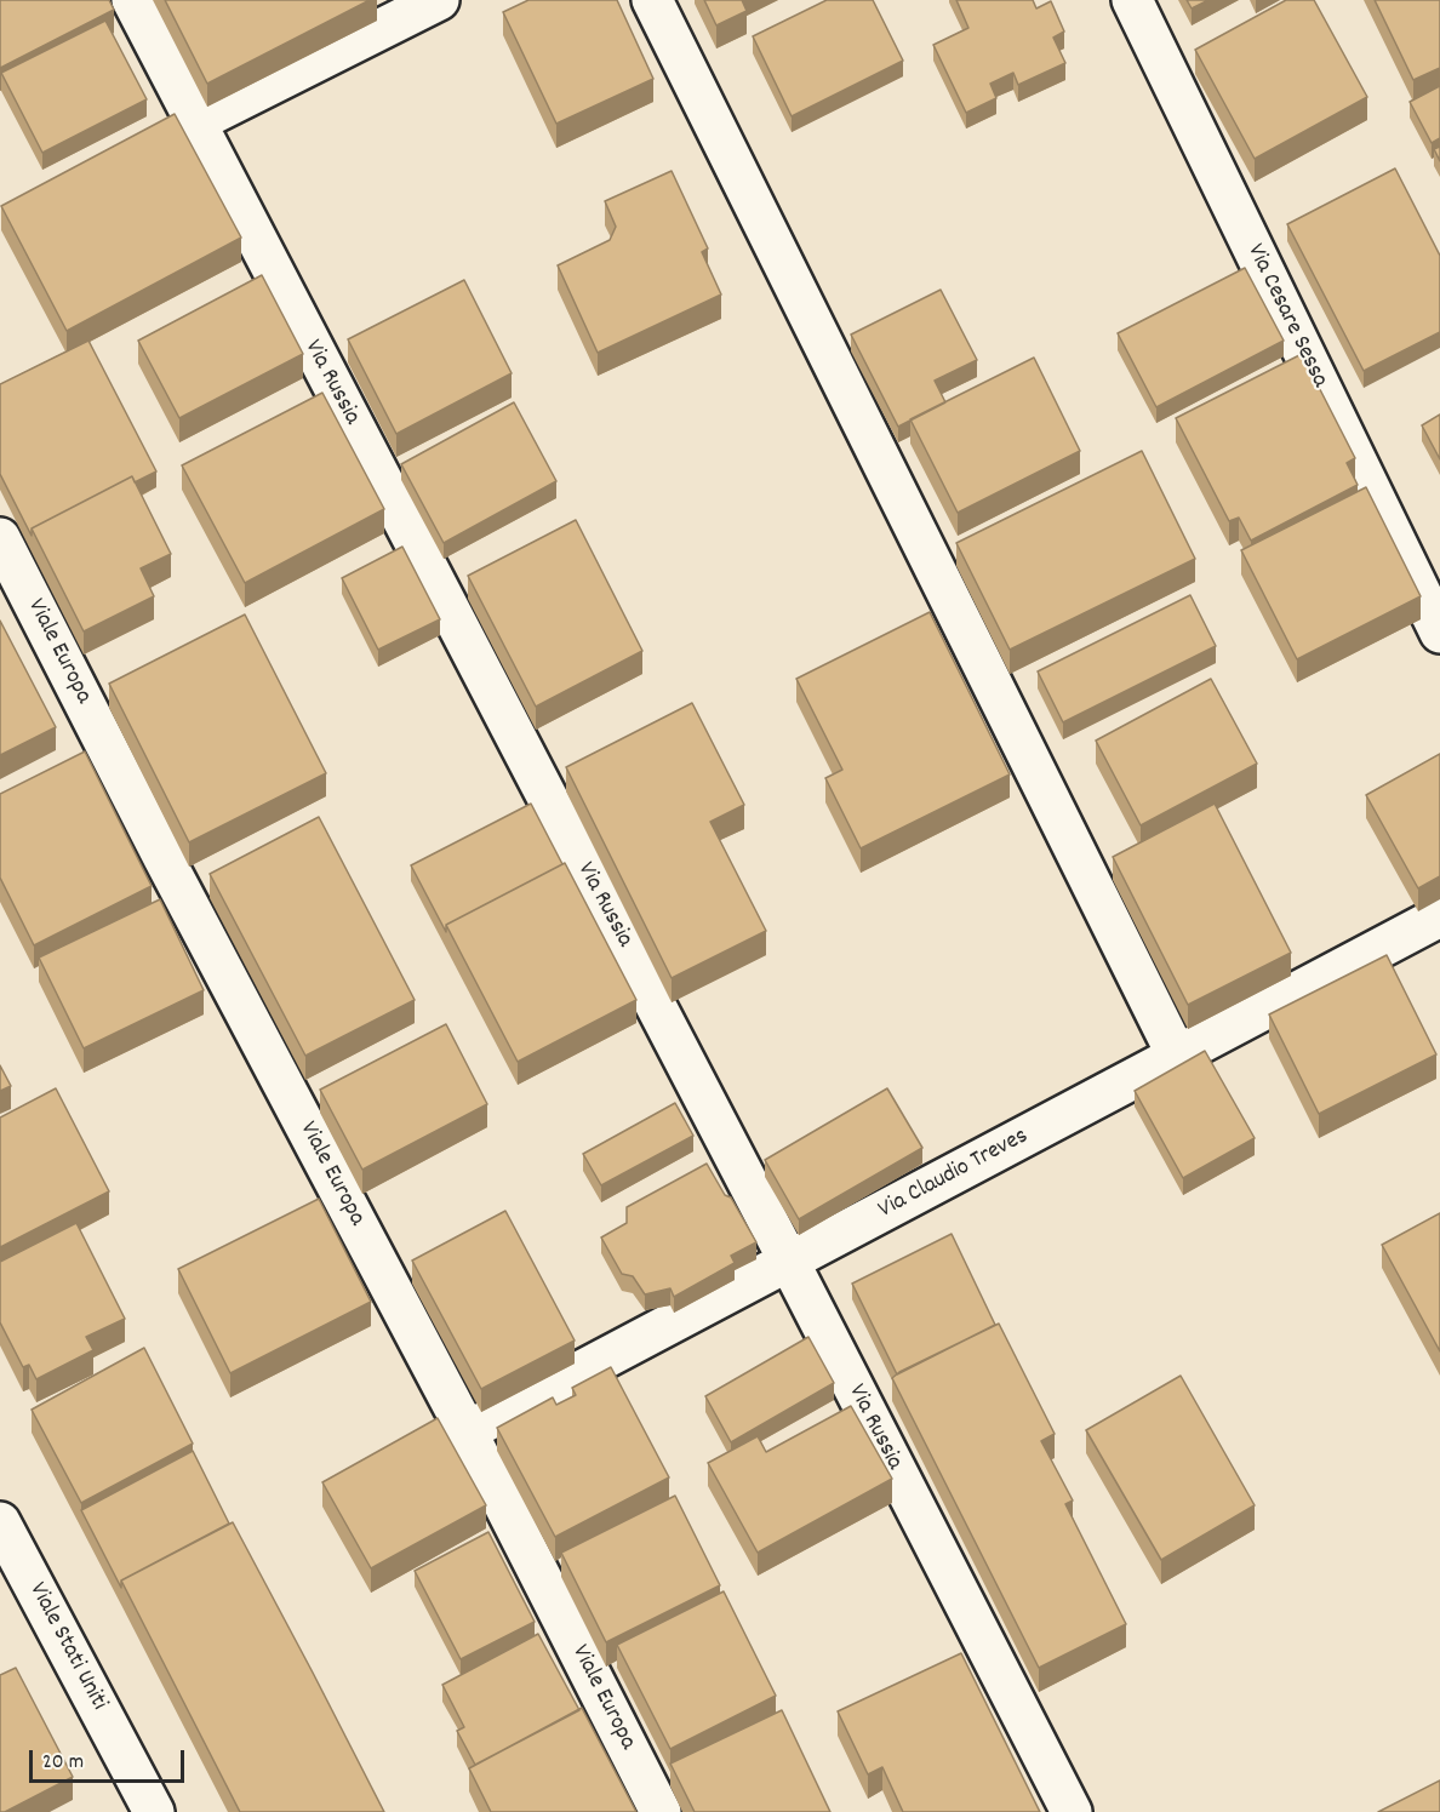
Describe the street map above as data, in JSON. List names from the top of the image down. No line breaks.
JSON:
{"streets":{"street":["Via Cesare Sessa","Via Russia","Viale Europa","Via Claudio Treves","Viale Stati Uniti"]},"crossings":[["Via Russia","Via Claudio Treves"],["Viale Europa","Via Claudio Treves"]],"scale_bar":"20 m"}
